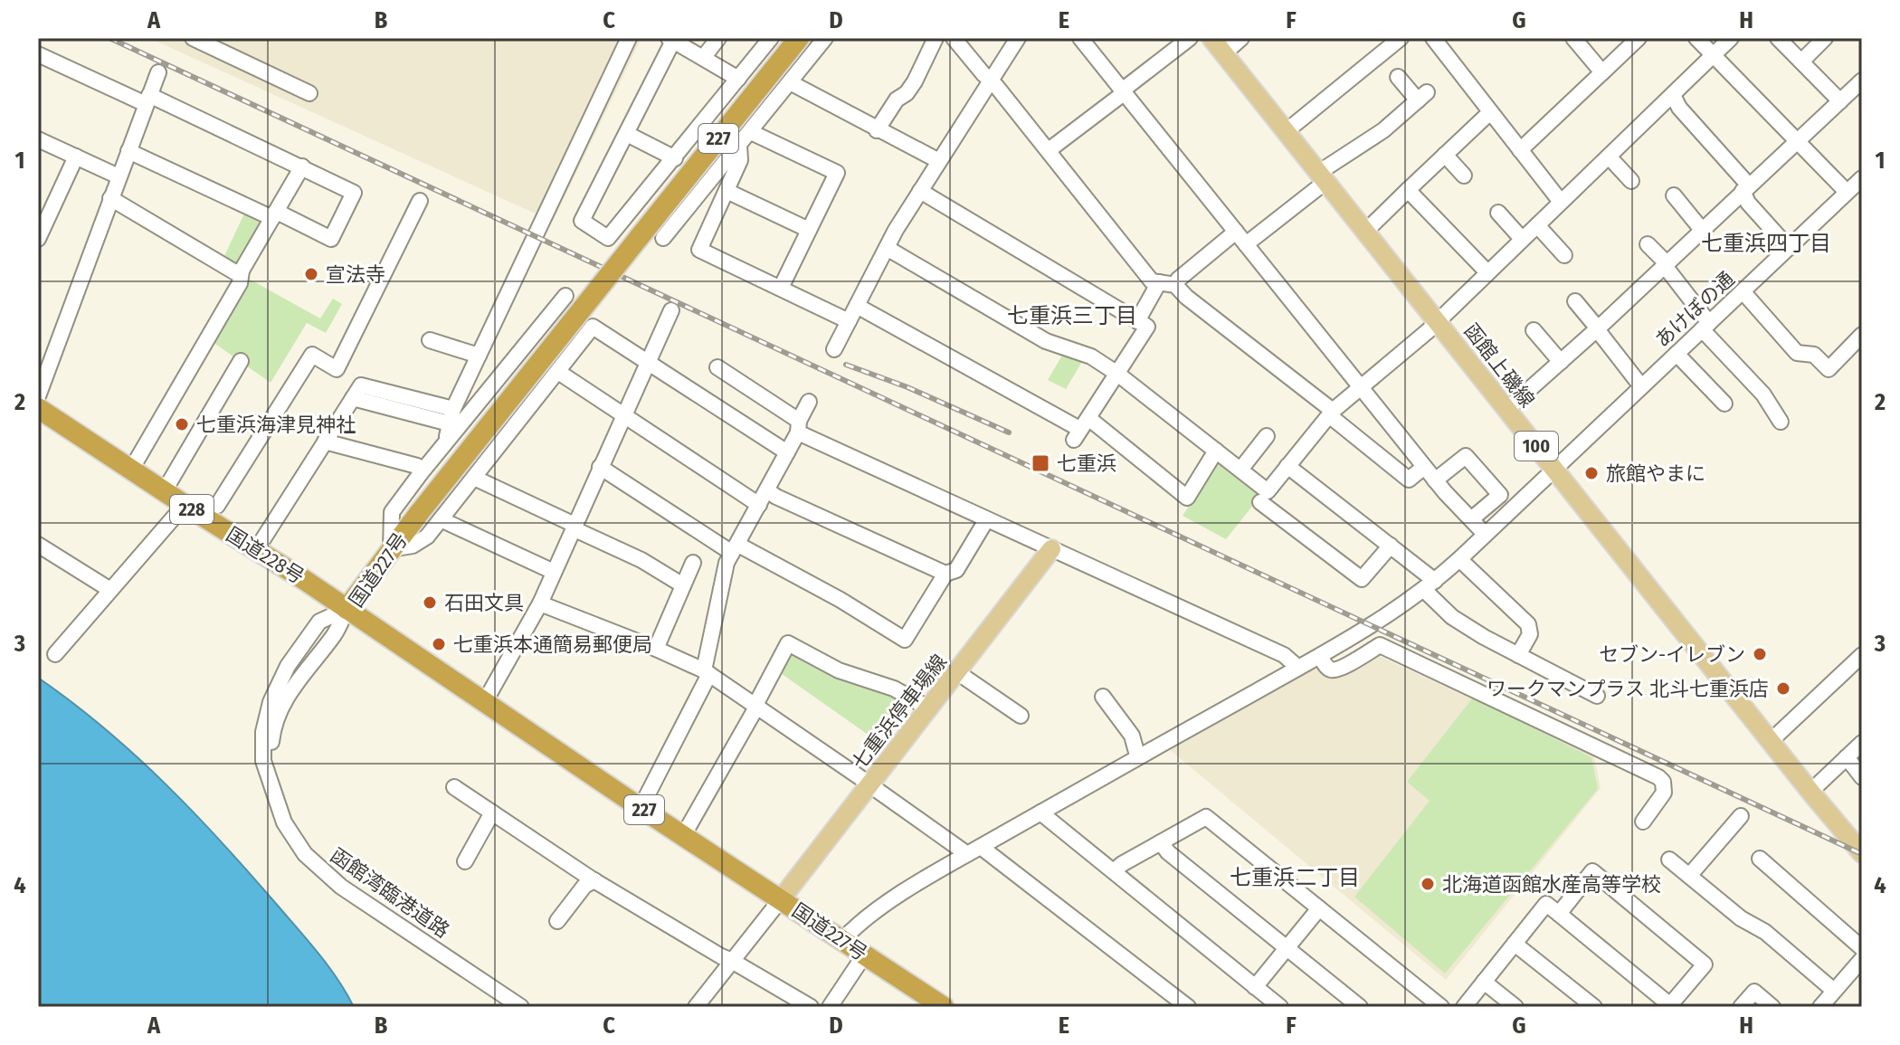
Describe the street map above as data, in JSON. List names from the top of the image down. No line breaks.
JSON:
{"streets":{"highway":["227","228","国道228号","国道227号"],"main road":["函館上磯線","100","七重浜停車場線"],"street":["あけぼの通","函館湾臨港道路"]},"crossings":[["あけぼの通","函館上磯線"],["あけぼの通","国道227号"],["国道228号","国道227号"],["国道228号","函館湾臨港道路"],["国道227号","七重浜停車場線"],["国道227号","函館湾臨港道路"]],"districts":["七重浜四丁目","七重浜三丁目","七重浜二丁目"],"places":{"other":["宣法寺","七重浜海津見神社","旅館やまに","石田文具","七重浜本通簡易郵便局","セブン-イレブン","ワークマンプラス 北斗七重浜店","北海道函館水産高等学校"],"transit":["七重浜"]},"grid":{"columns":["A","B","C","D","E","F","G","H"],"rows":["1","2","3","4"]}}
